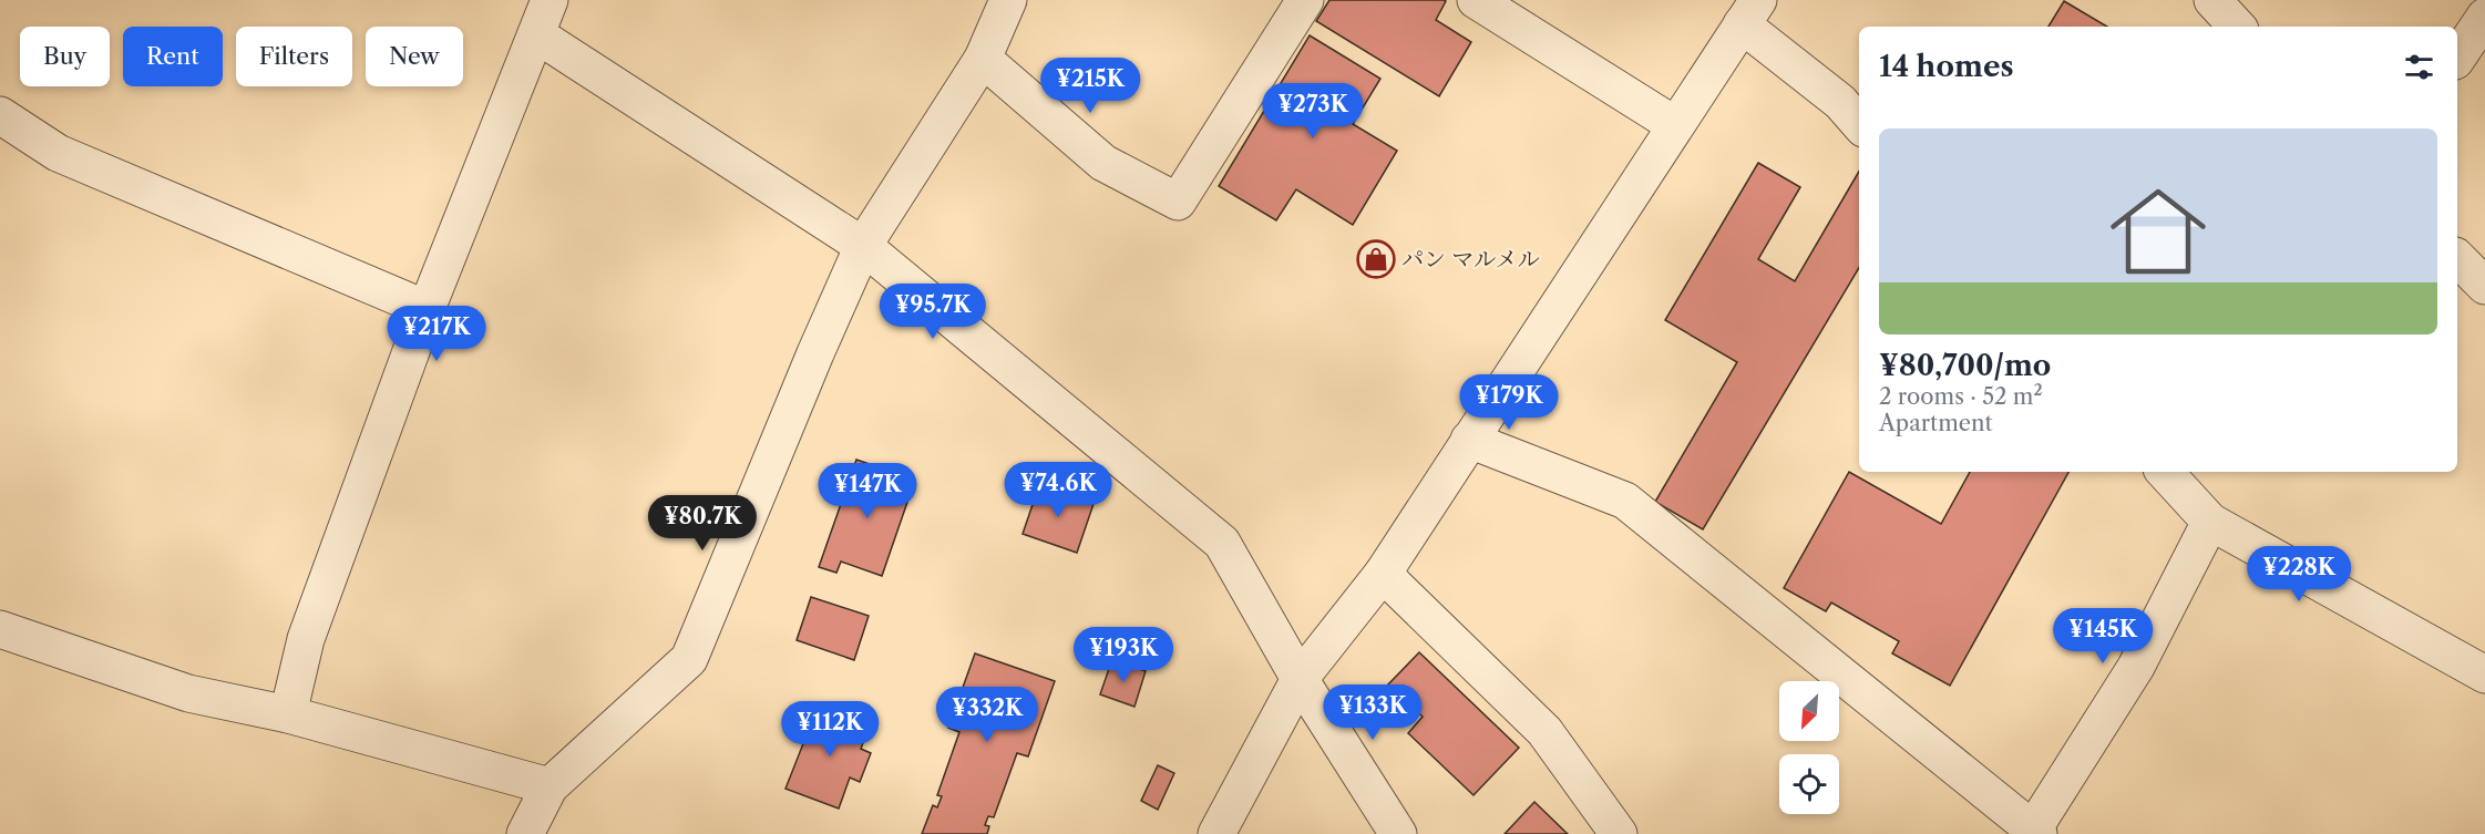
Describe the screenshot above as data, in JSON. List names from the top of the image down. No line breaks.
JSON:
{"places":{"shop":["パン マルメル"]},"north":"bottom left","page":{"chip":["Buy","Rent","Filters","New"],"heading":"14 homes","price":["¥215K","¥273K","¥95.7K","¥217K","¥179K","¥74.6K","¥147K","¥80.7K","¥228K","¥145K","¥193K","¥133K","¥332K","¥112K"],"list":[{"name":"¥80,700/mo","note":"2 rooms · 52 m² · Apartment"}]}}
